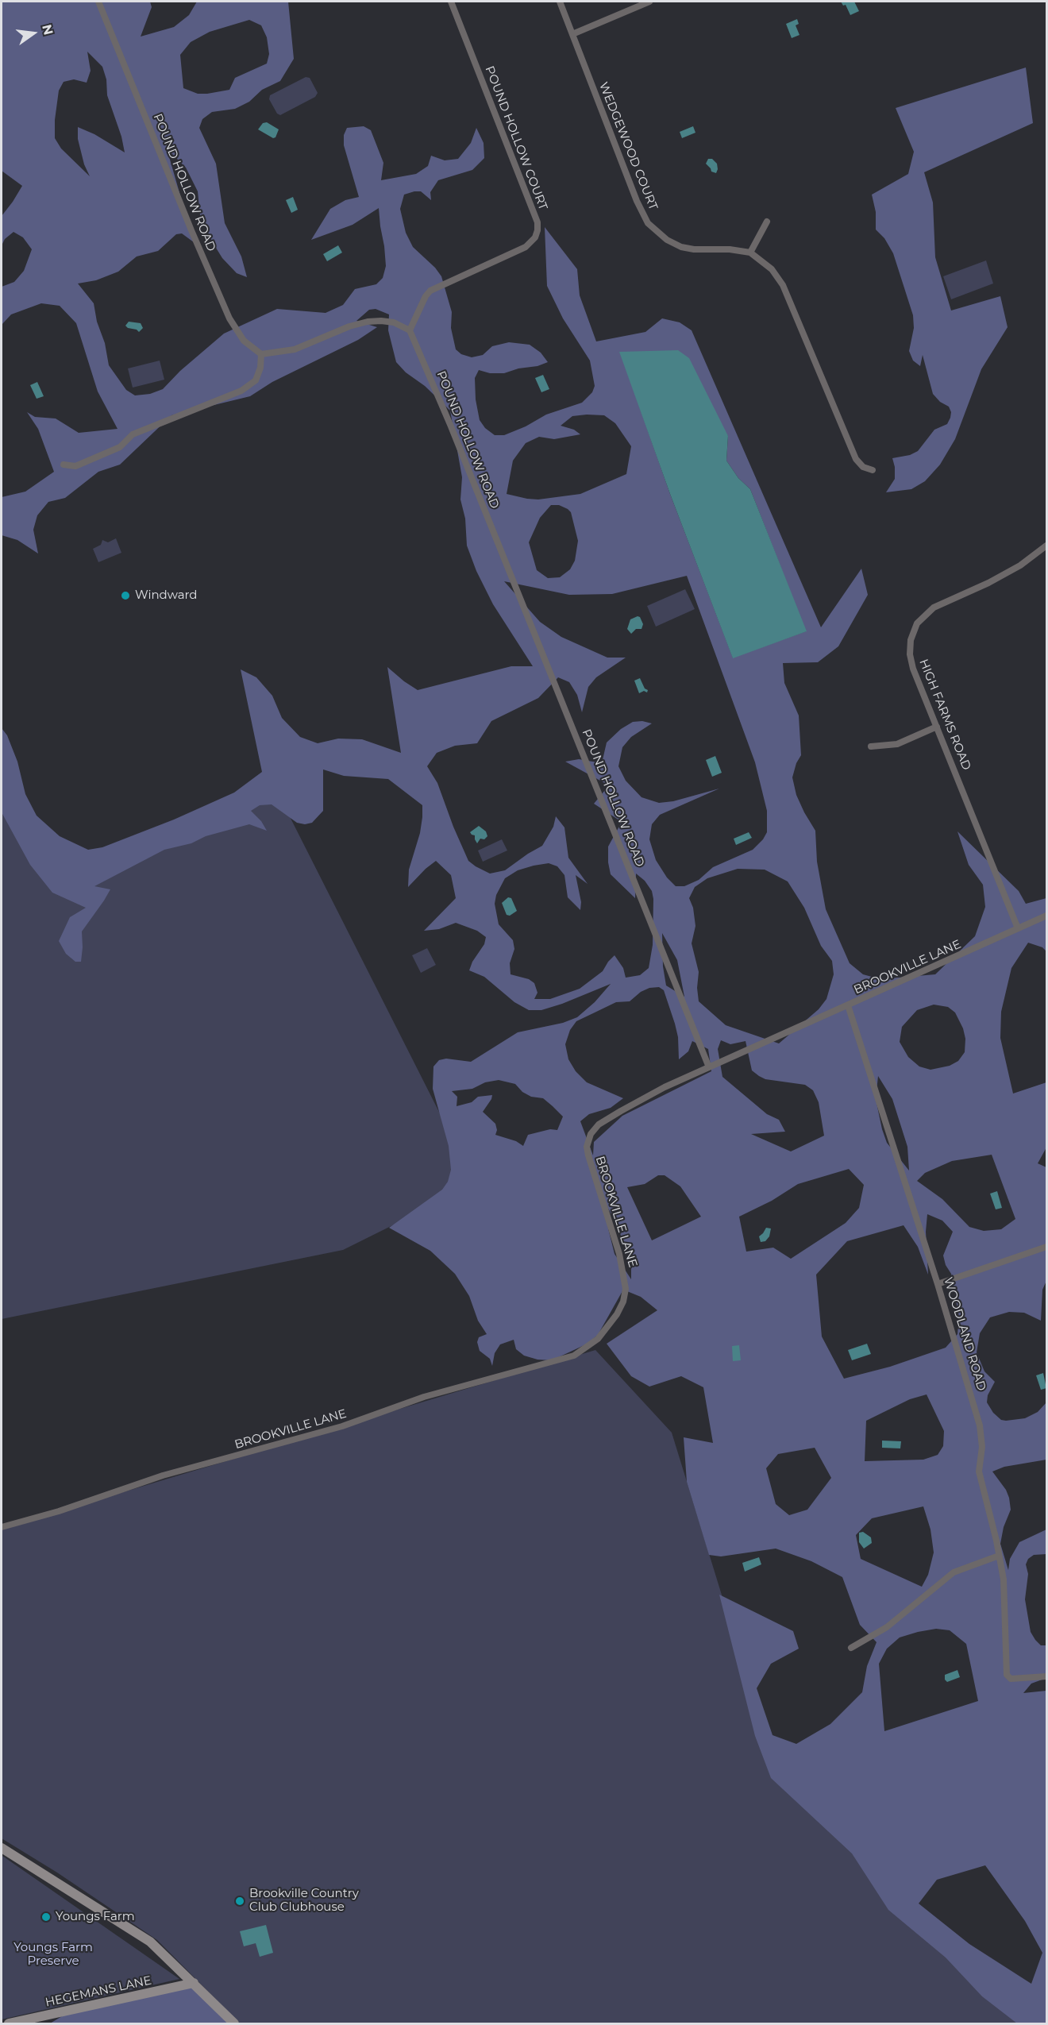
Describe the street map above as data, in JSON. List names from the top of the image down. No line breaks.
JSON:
{"streets":{"main road":["HEGEMANS LANE"],"street":["POUND HOLLOW COURT","WEDGEWOOD COURT","POUND HOLLOW ROAD","HIGH FARMS ROAD","BROOKVILLE LANE","WOODLAND ROAD"]},"crossings":[["POUND HOLLOW COURT","POUND HOLLOW ROAD"],["POUND HOLLOW ROAD","BROOKVILLE LANE"],["HIGH FARMS ROAD","BROOKVILLE LANE"],["BROOKVILLE LANE","WOODLAND ROAD"]],"parks":["Youngs Farm Preserve"],"places":["Windward","Brookville Country Club Clubhouse","Youngs Farm"],"north":"right"}
